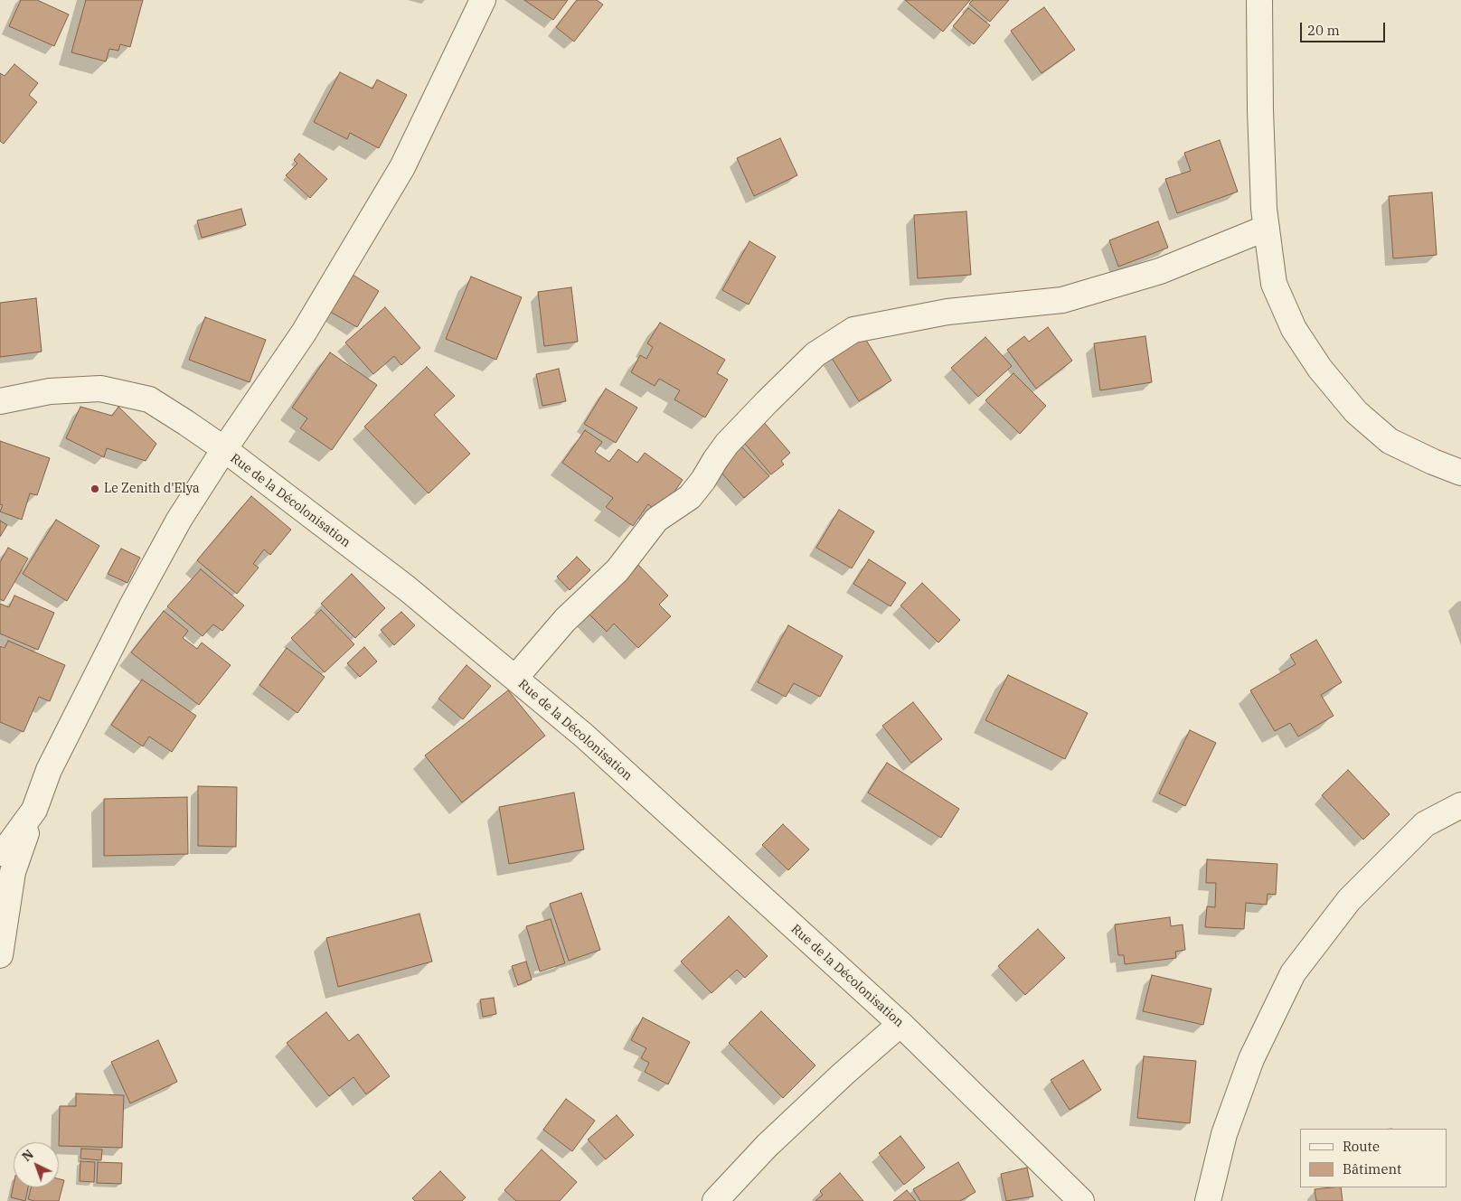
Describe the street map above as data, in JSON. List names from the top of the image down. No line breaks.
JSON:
{"streets":{"street":["Rue de la Décolonisation"]},"places":["Le Zenith d'Elya"],"legend":["Route","Bâtiment"],"scale_bar":"20 m","north":"top left"}
